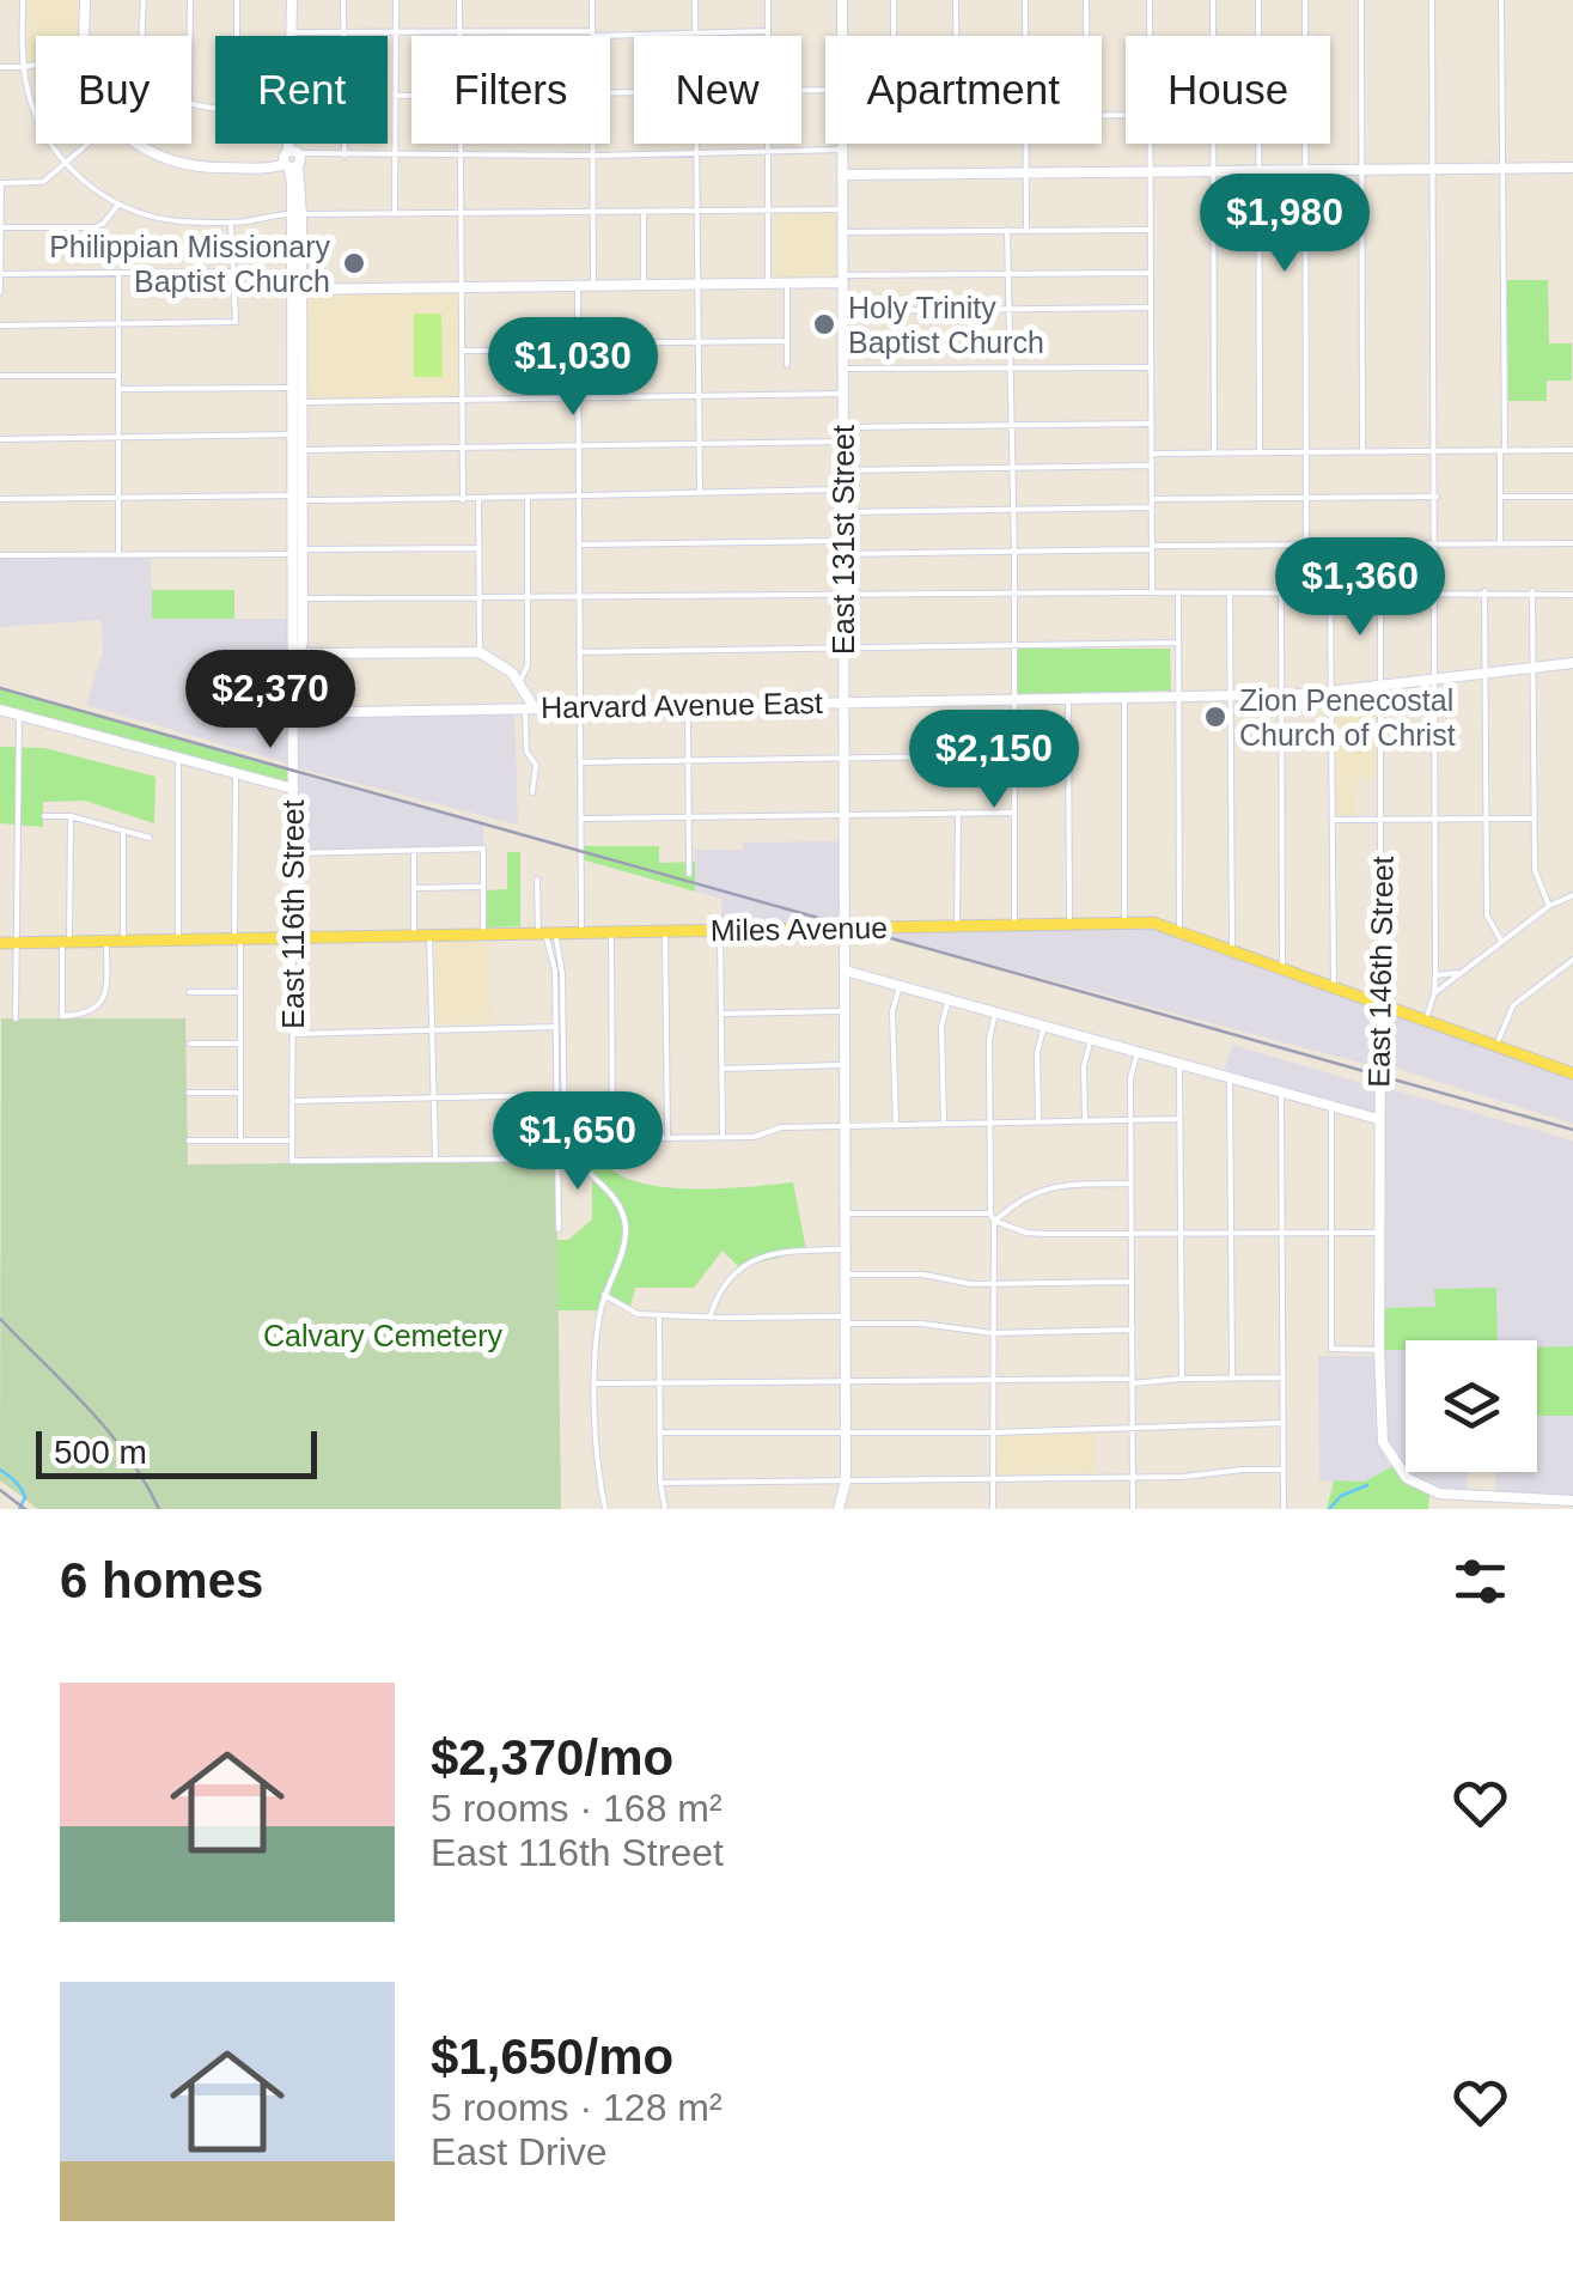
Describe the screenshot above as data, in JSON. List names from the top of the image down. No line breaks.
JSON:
{"streets":{"main road":["Miles Avenue"],"street":["East 131st Street","Harvard Avenue East","East 116th Street","East 146th Street"]},"crossings":[["East 131st Street","Harvard Avenue East"],["East 131st Street","Miles Avenue"],["Harvard Avenue East","East 116th Street"],["Harvard Avenue East","East 146th Street"],["East 116th Street","Miles Avenue"],["Miles Avenue","East 146th Street"]],"parks":["Calvary Cemetery"],"places":["Philippian Missionary Baptist Church","Holy Trinity Baptist Church","Zion Penecostal Church of Christ"],"scale_bar":"500 m","page":{"chip":["Buy","Rent","Filters","New","Apartment","House"],"price":["$1,980","$1,030","$1,360","$2,370","$2,150","$1,650"],"scale":"500 m","heading":"6 homes","list":[{"name":"$2,370/mo","note":"5 rooms · 168 m² · East 116th Street"},{"name":"$1,650/mo","note":"5 rooms · 128 m² · East Drive"}]}}
